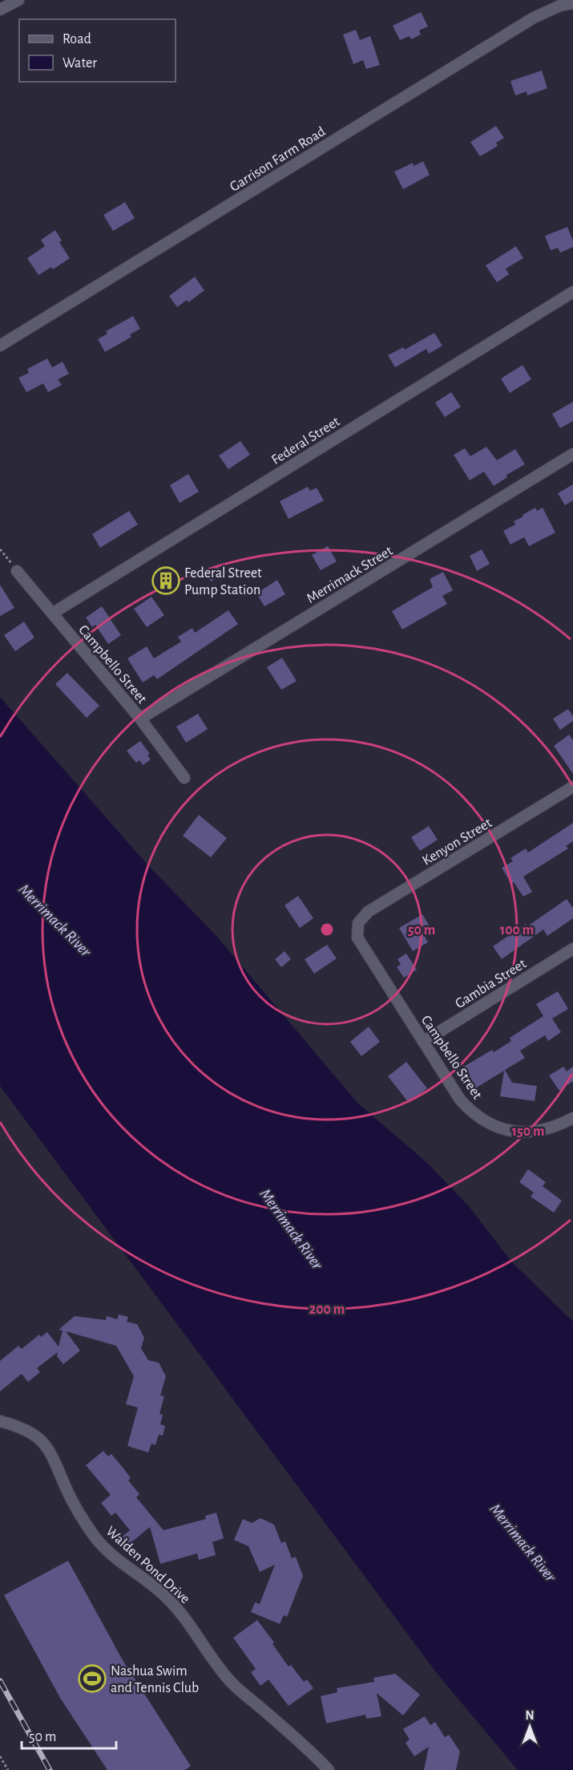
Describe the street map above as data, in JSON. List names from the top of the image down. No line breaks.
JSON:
{"streets":{"street":["Garrison Farm Road","Federal Street","Merrimack Street","Campbello Street","Kenyon Street","Gambia Street","Walden Pond Drive"]},"crossings":[["Federal Street","Campbello Street"],["Merrimack Street","Campbello Street"],["Campbello Street","Kenyon Street"],["Campbello Street","Gambia Street"]],"water":["Merrimack River"],"places":{"building":["Federal Street Pump Station"],"sports":["Nashua Swim and Tennis Club"]},"legend":["Road","Water"],"scale_bar":"50 m","north":"top","rings":["50 m","100 m","150 m","200 m"]}
